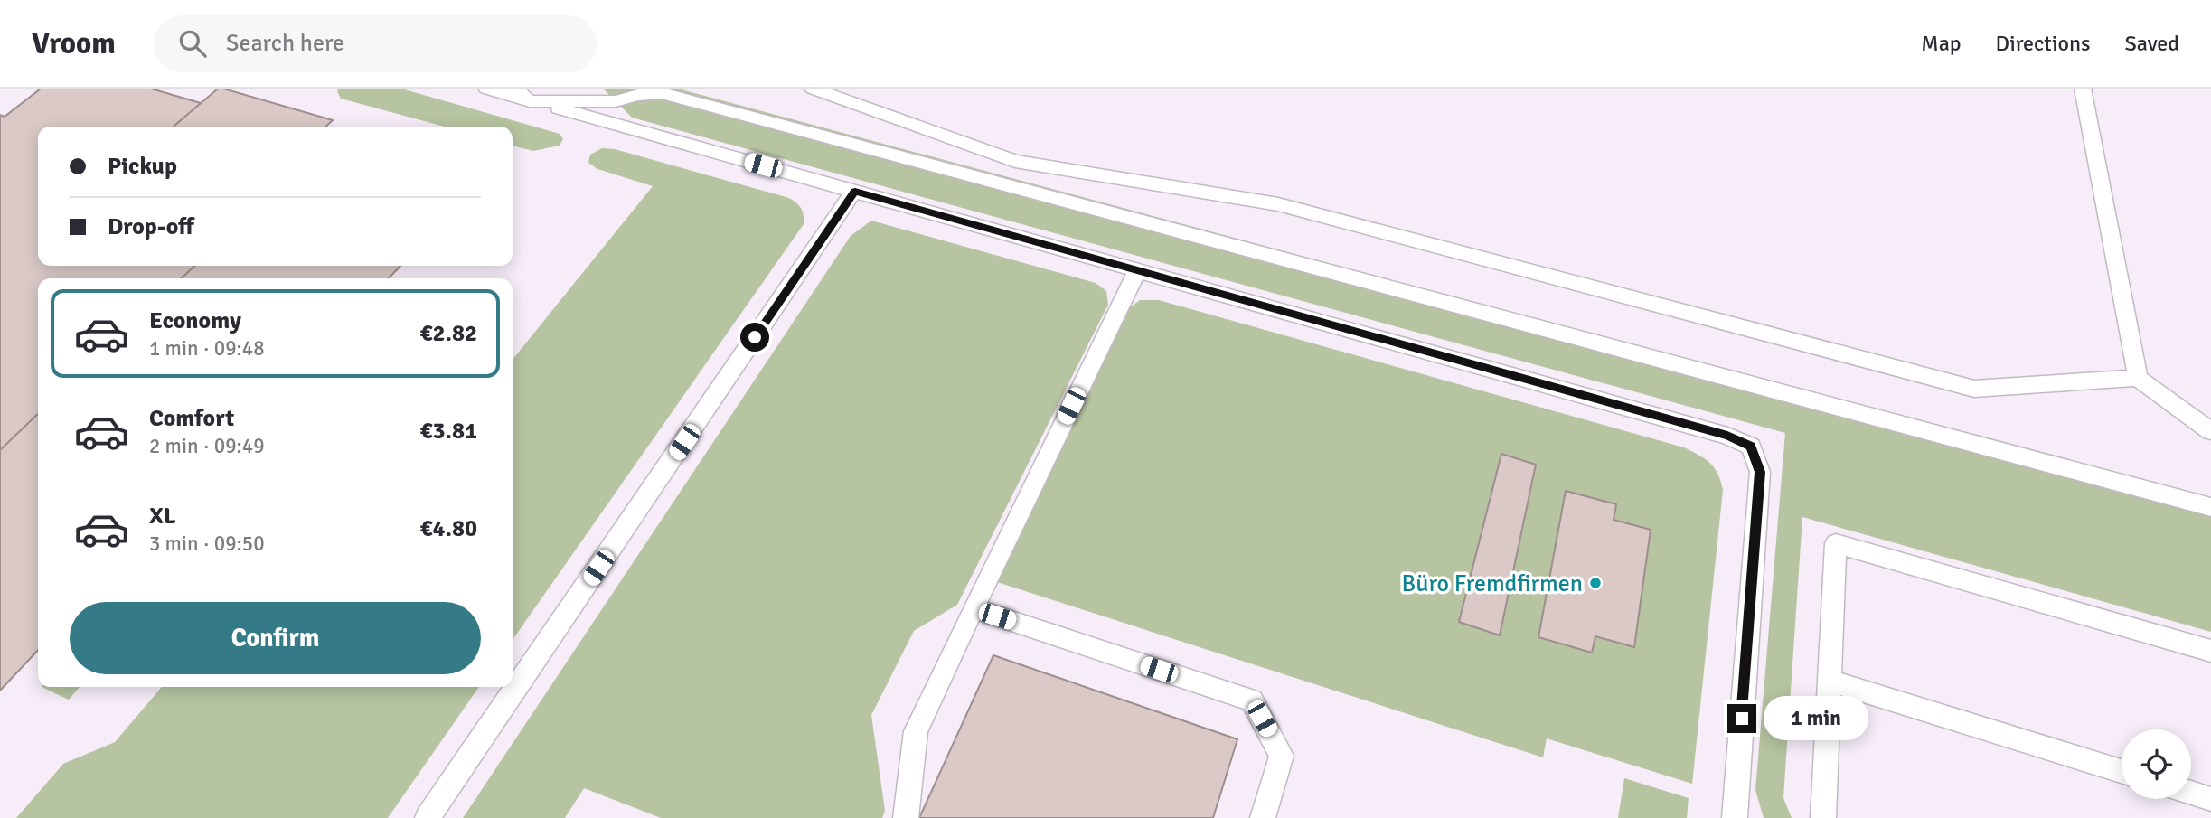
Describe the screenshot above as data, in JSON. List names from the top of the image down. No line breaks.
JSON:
{"places":["Büro Fremdfirmen"],"page":{"header":"Vroom","search":"Search here","nav":["Map","Directions","Saved"],"banner":["Pickup","Drop-off"],"list":[{"name":"Economy","note":"1 min · 09:48","value":"€2.82"},{"name":"Comfort","note":"2 min · 09:49","value":"€3.81"},{"name":"XL","note":"3 min · 09:50","value":"€4.80"}],"buttons":"Confirm","bubble":"1 min"}}
